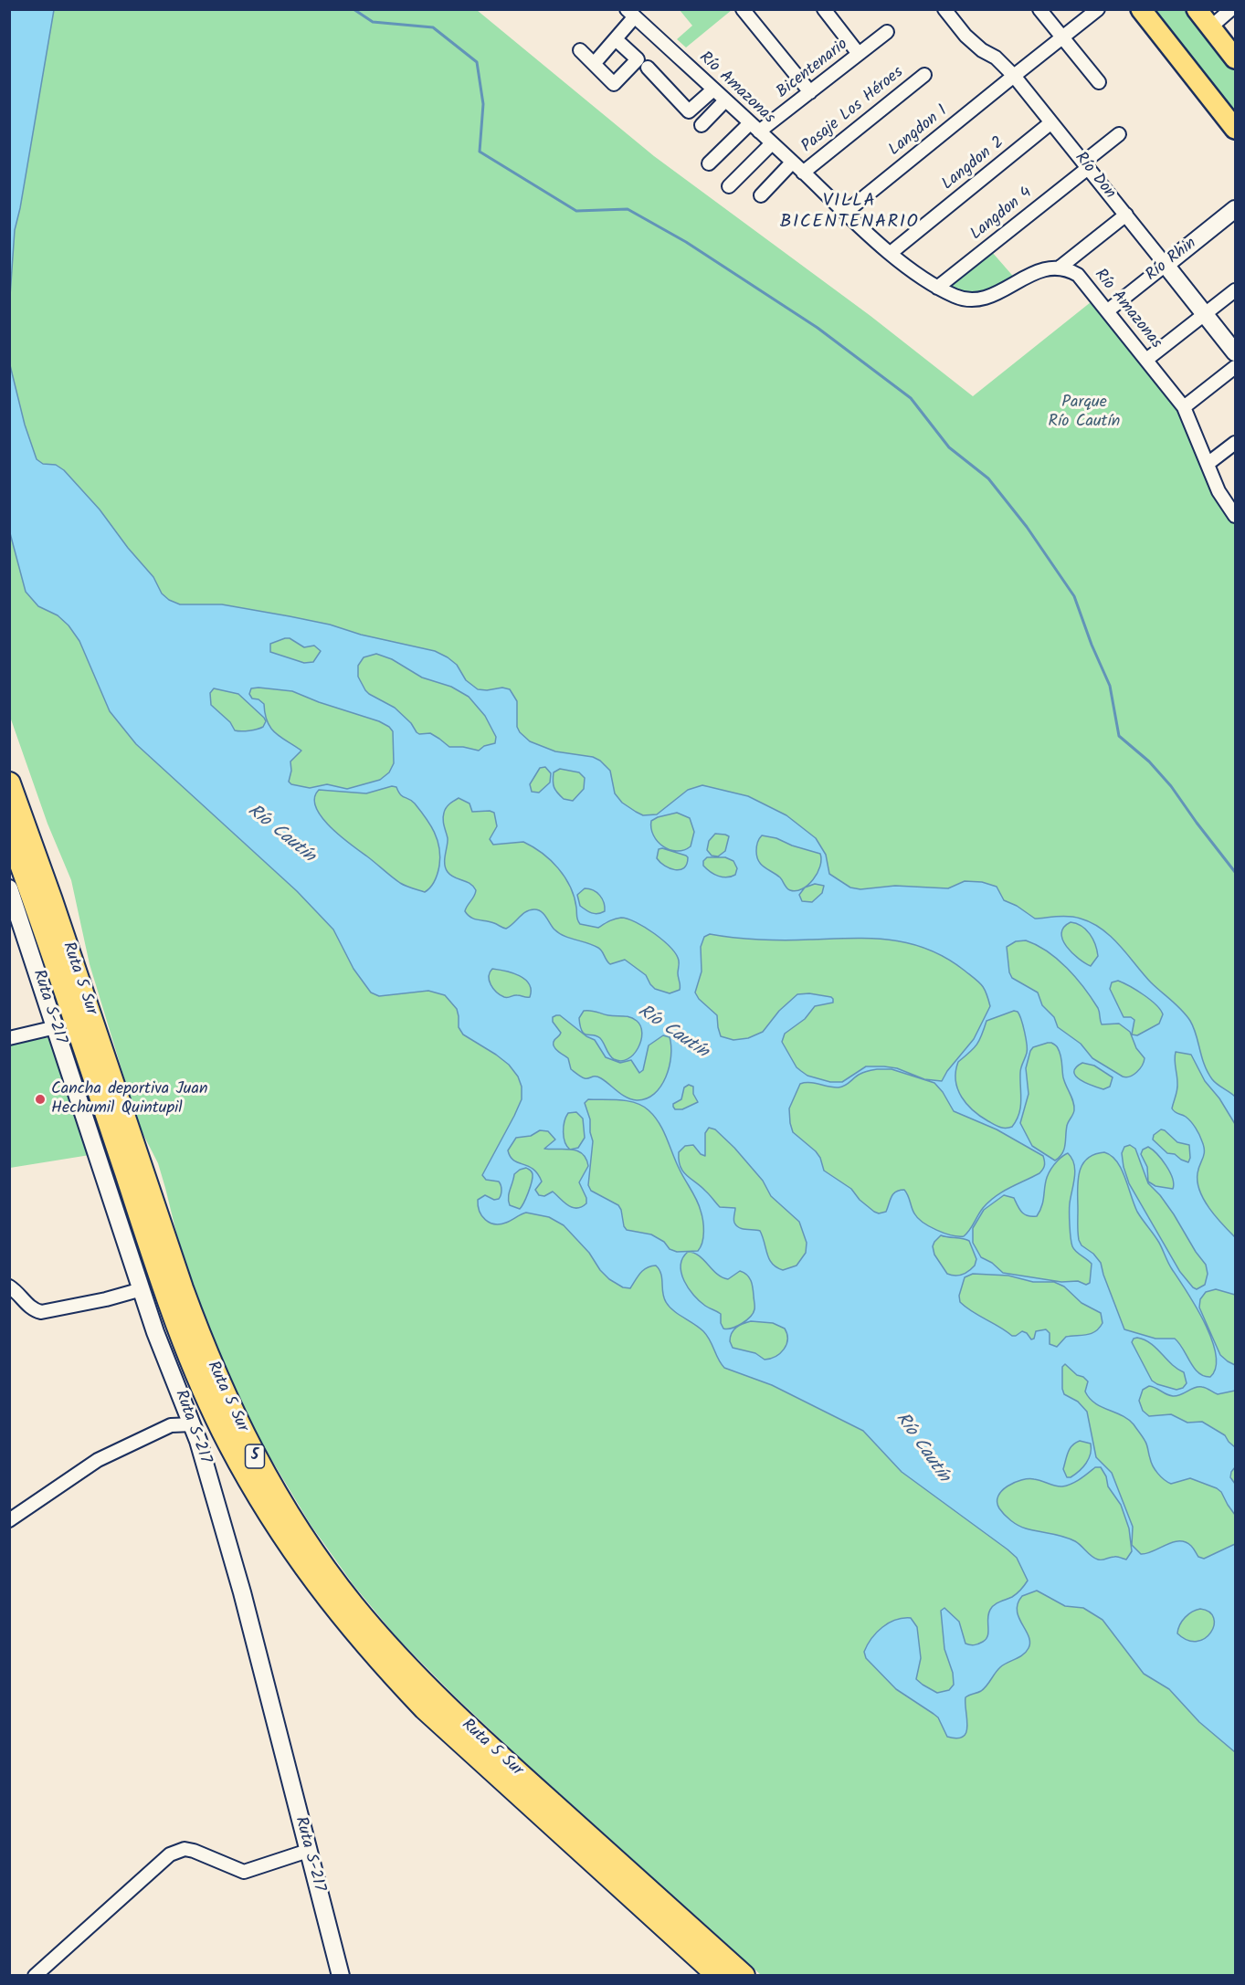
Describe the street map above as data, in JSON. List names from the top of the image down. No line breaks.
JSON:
{"streets":{"highway":["Ruta 5 Sur","5"],"main road":["Río Don","Río Rhin","Ruta S-217"],"street":["Bicentenario","Río Amazonas","Pasaje Los Héroes","Langdon 1","Langdon 2","Langdon 4"]},"crossings":[["Bicentenario","Río Amazonas"],["Río Amazonas","Pasaje Los Héroes"],["Río Amazonas","Langdon 1"],["Río Amazonas","Langdon 2"],["Río Amazonas","Langdon 4"],["Río Amazonas","Río Rhin"],["Langdon 1","Río Don"],["Langdon 2","Río Don"],["Río Don","Langdon 4"],["Río Don","Río Rhin"]],"districts":["VILLA BICENTENARIO"],"water":["Río Cautín"],"parks":["Parque Río Cautín"],"places":["Cancha deportiva Juan Hechumil Quintupil"]}
